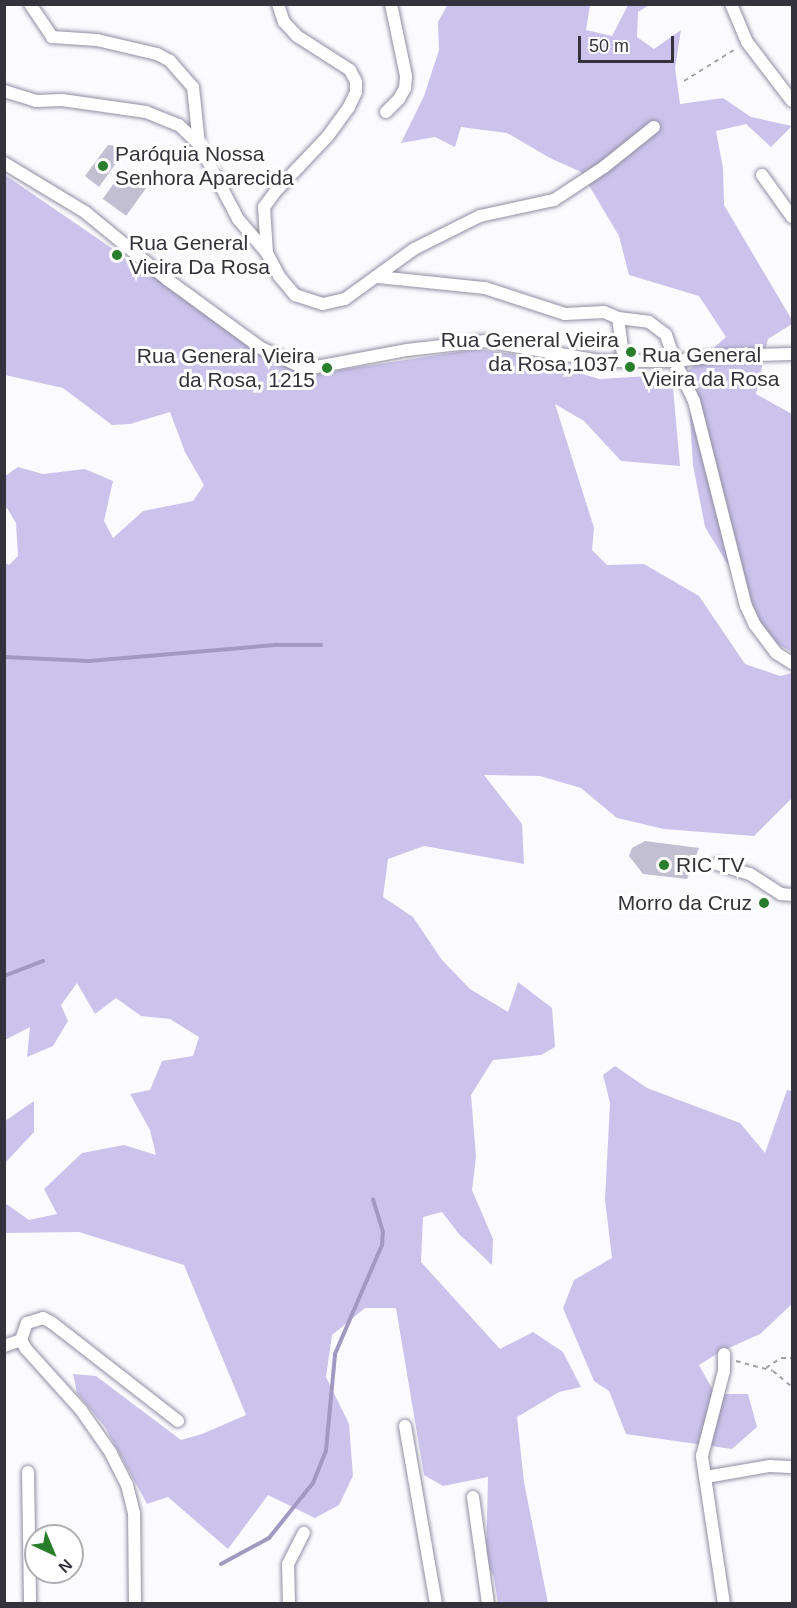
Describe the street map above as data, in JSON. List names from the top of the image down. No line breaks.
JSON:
{"places":["Paróquia Nossa Senhora Aparecida","Rua General Vieira Da Rosa","Rua General Vieira da Rosa,1037","Rua General Vieira da Rosa","Rua General Vieira da Rosa, 1215","RIC TV","Morro da Cruz"],"scale_bar":"50 m","north":"bottom right"}
